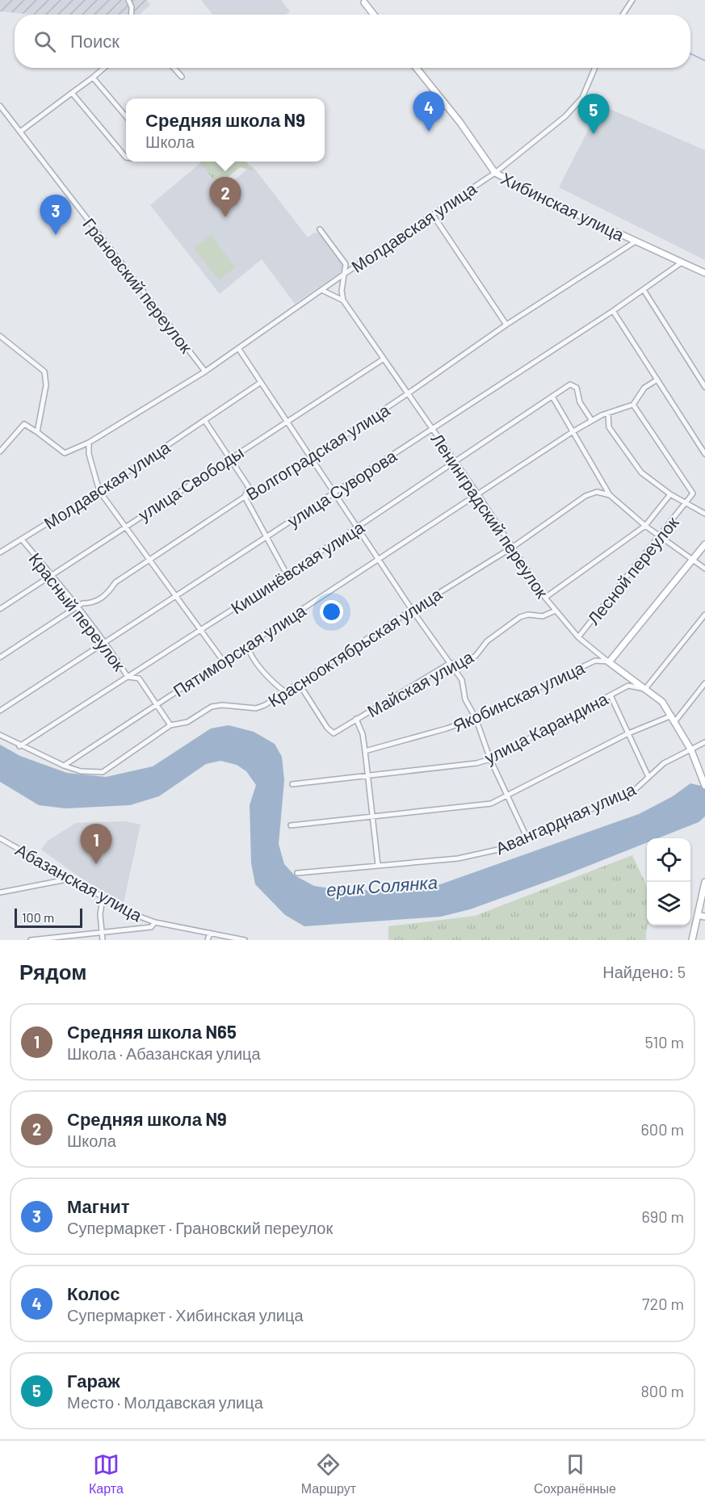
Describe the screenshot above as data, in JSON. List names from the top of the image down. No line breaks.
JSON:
{"streets":{"street":["Хибинская улица","Молдавская улица","Грановский переулок","Волгоградская улица","улица Свободы","улица Суворова","Ленинградский переулок","Кишинёвская улица","Лесной переулок","Красный переулок","Краснооктябрьская улица","Пятиморская улица","Майская улица","Якобинская улица","улица Карандина","Авангардная улица","Абазанская улица"]},"crossings":[["Хибинская улица","Молдавская улица"],["Хибинская улица","Волгоградская улица"],["Хибинская улица","улица Суворова"],["Молдавская улица","Грановский переулок"],["Молдавская улица","Красный переулок"],["Волгоградская улица","Ленинградский переулок"],["Волгоградская улица","Красный переулок"],["улица Свободы","Ленинградский переулок"],["улица Свободы","Красный переулок"],["улица Суворова","Ленинградский переулок"],["улица Суворова","Красный переулок"],["Ленинградский переулок","Кишинёвская улица"],["Ленинградский переулок","Лесной переулок"],["Ленинградский переулок","Краснооктябрьская улица"],["Ленинградский переулок","Пятиморская улица"],["Ленинградский переулок","Майская улица"],["Ленинградский переулок","Якобинская улица"],["Ленинградский переулок","улица Карандина"],["Ленинградский переулок","Авангардная улица"],["Кишинёвская улица","Красный переулок"],["Кишинёвская улица","Краснооктябрьская улица"],["Кишинёвская улица","Пятиморская улица"],["Красный переулок","Краснооктябрьская улица"],["Красный переулок","Пятиморская улица"],["Краснооктябрьская улица","Пятиморская улица"],["Краснооктябрьская улица","Майская улица"]],"water":["ерик Солянка"],"scale_bar":"100 m","page":{"search":"Поиск","pins":["4","5","2","3","1"],"popup":["Средняя школа N9","Школа"],"scale":"100 m","heading":["Рядом","Найдено: 5"],"list":[{"mark":"1","name":"Средняя школа N65","note":"Школа · Абазанская улица","value":"510 m"},{"mark":"2","name":"Средняя школа N9","note":"Школа","value":"600 m"},{"mark":"3","name":"Магнит","note":"Супермаркет · Грановский переулок","value":"690 m"},{"mark":"4","name":"Колос","note":"Супермаркет · Хибинская улица","value":"720 m"},{"mark":"5","name":"Гараж","note":"Место · Молдавская улица","value":"800 m"}],"nav":["Карта","Маршрут","Сохранённые"]}}
